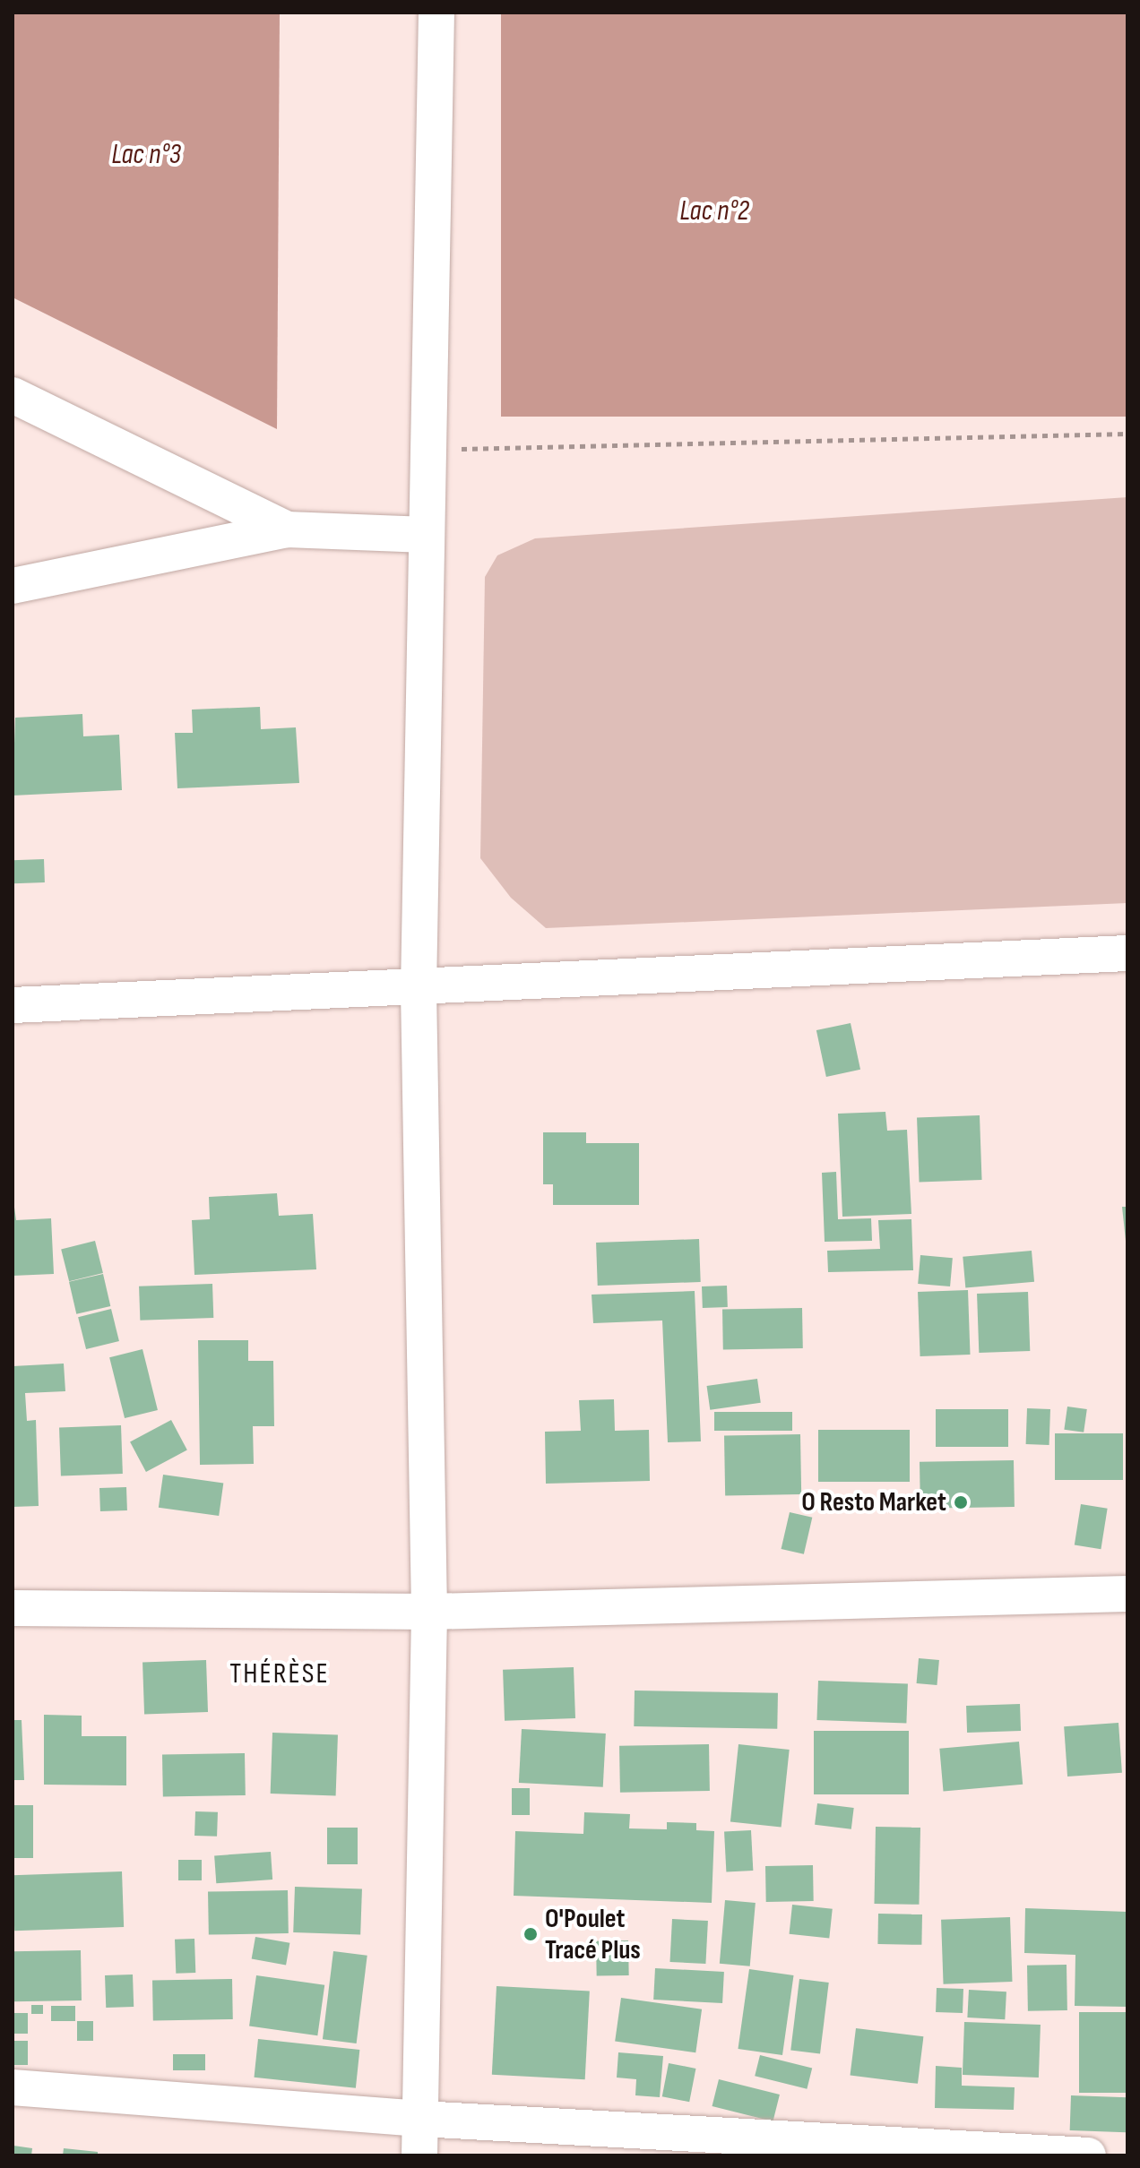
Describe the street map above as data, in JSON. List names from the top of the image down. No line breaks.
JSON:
{"districts":["THÉRÈSE"],"water":["Lac n°3","Lac n°2"],"places":["O Resto Market","O'Poulet Tracé Plus"]}
